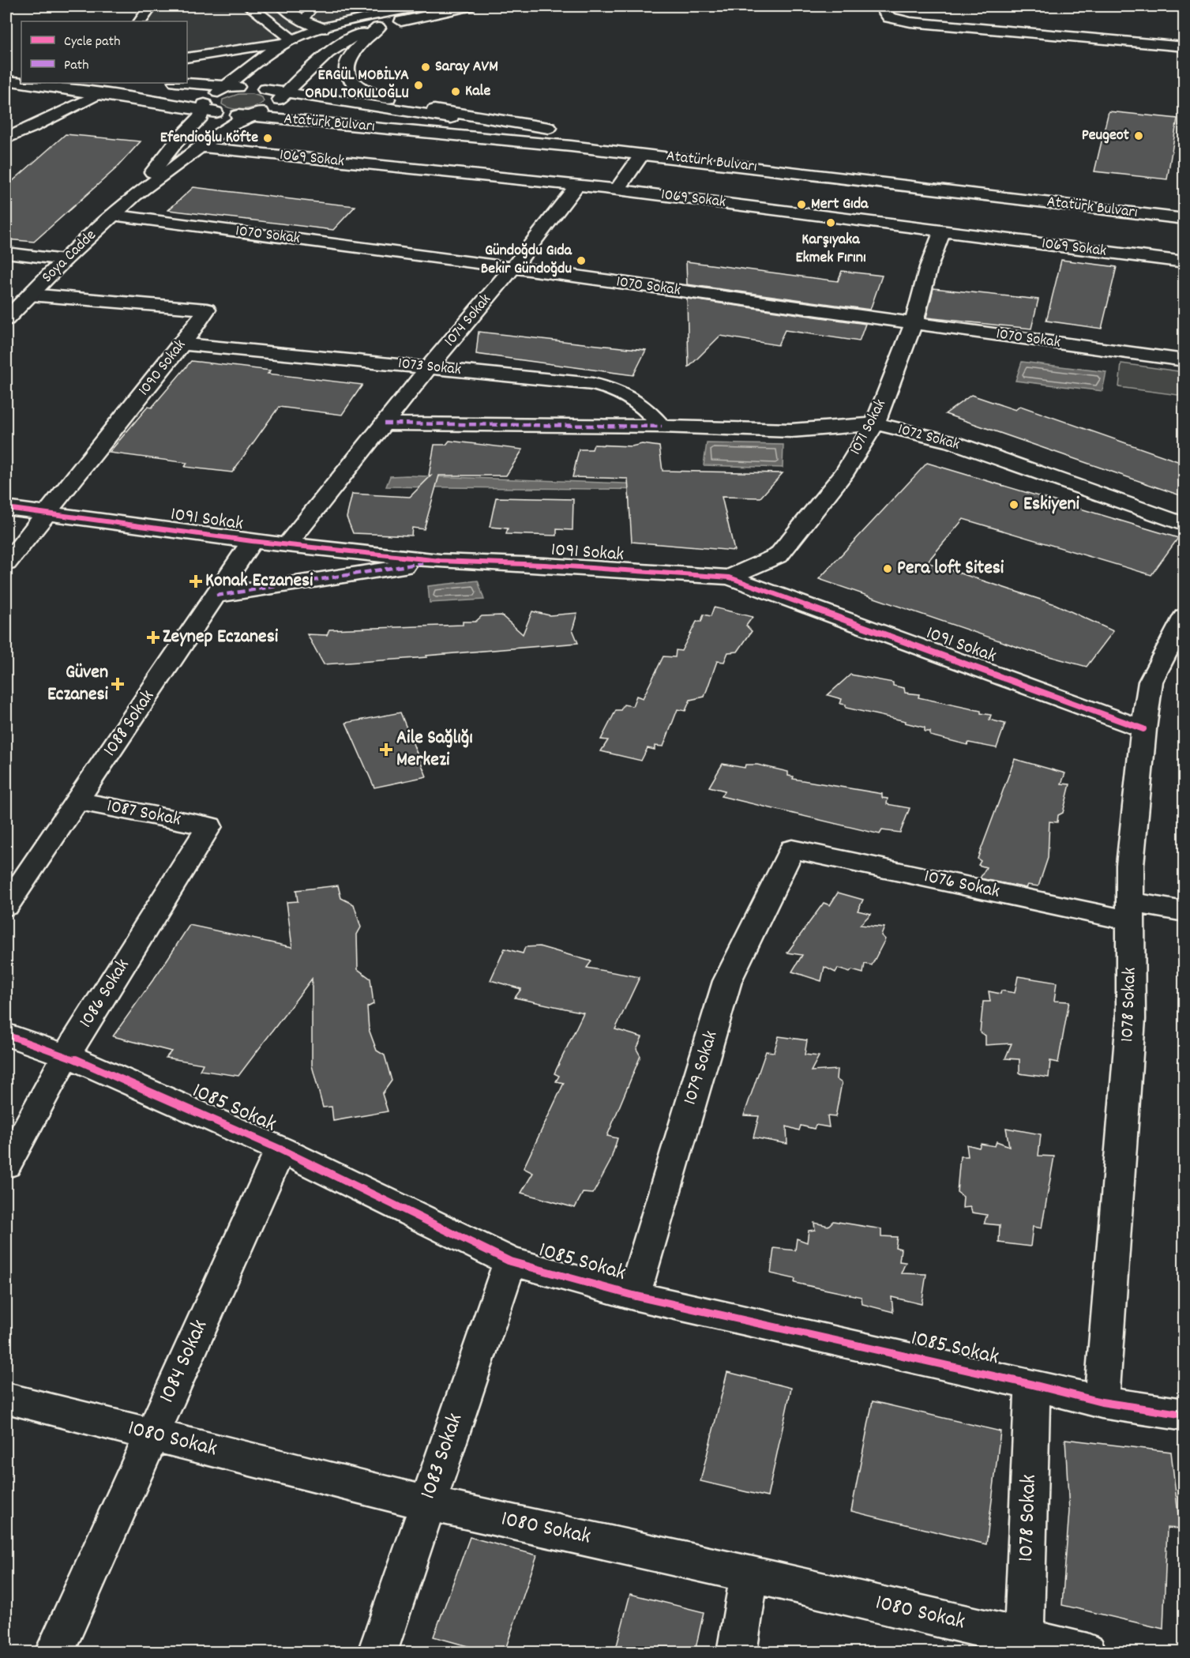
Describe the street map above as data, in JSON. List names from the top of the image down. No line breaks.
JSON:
{"streets":{"main road":["Atatürk Bulvarı","1069 Sokak","1070 Sokak","Soya Cadde","1074 Sokak","1073 Sokak","1090 Sokak","1071 Sokak","1072 Sokak","1091 Sokak","1088 Sokak","1087 Sokak","1076 Sokak","1086 Sokak","1078 Sokak","1079 Sokak","1085 Sokak","1084 Sokak","1080 Sokak","1083 Sokak"]},"crossings":[["Atatürk Bulvarı","Soya Cadde"],["1069 Sokak","Soya Cadde"],["1069 Sokak","1074 Sokak"],["1069 Sokak","1071 Sokak"],["1070 Sokak","Soya Cadde"],["1070 Sokak","1074 Sokak"],["1070 Sokak","1071 Sokak"],["Soya Cadde","1090 Sokak"],["1074 Sokak","1073 Sokak"],["1074 Sokak","1072 Sokak"],["1074 Sokak","1091 Sokak"],["1073 Sokak","1090 Sokak"],["1073 Sokak","1072 Sokak"],["1090 Sokak","1091 Sokak"],["1071 Sokak","1072 Sokak"],["1071 Sokak","1091 Sokak"],["1091 Sokak","1088 Sokak"],["1091 Sokak","1078 Sokak"],["1088 Sokak","1087 Sokak"],["1087 Sokak","1086 Sokak"],["1076 Sokak","1078 Sokak"],["1076 Sokak","1079 Sokak"],["1086 Sokak","1085 Sokak"],["1078 Sokak","1085 Sokak"],["1078 Sokak","1080 Sokak"],["1079 Sokak","1085 Sokak"],["1085 Sokak","1084 Sokak"],["1085 Sokak","1083 Sokak"],["1084 Sokak","1080 Sokak"],["1080 Sokak","1083 Sokak"]],"places":{"other":["Saray AVM","ERGÜL MOBİLYA ORDU TOKULOĞLU","Kale","Peugeot","Efendioğlu Köfte","Mert Gıda","Karşıyaka Ekmek Fırını","Gündoğdu Gıda Bekir Gündoğdu","Eskiyeni","Pera loft Sitesi"],"health":["Konak Eczanesi","Zeynep Eczanesi","Güven Eczanesi","Aile Sağlığı Merkezi"]},"legend":["Cycle path","Path"]}
